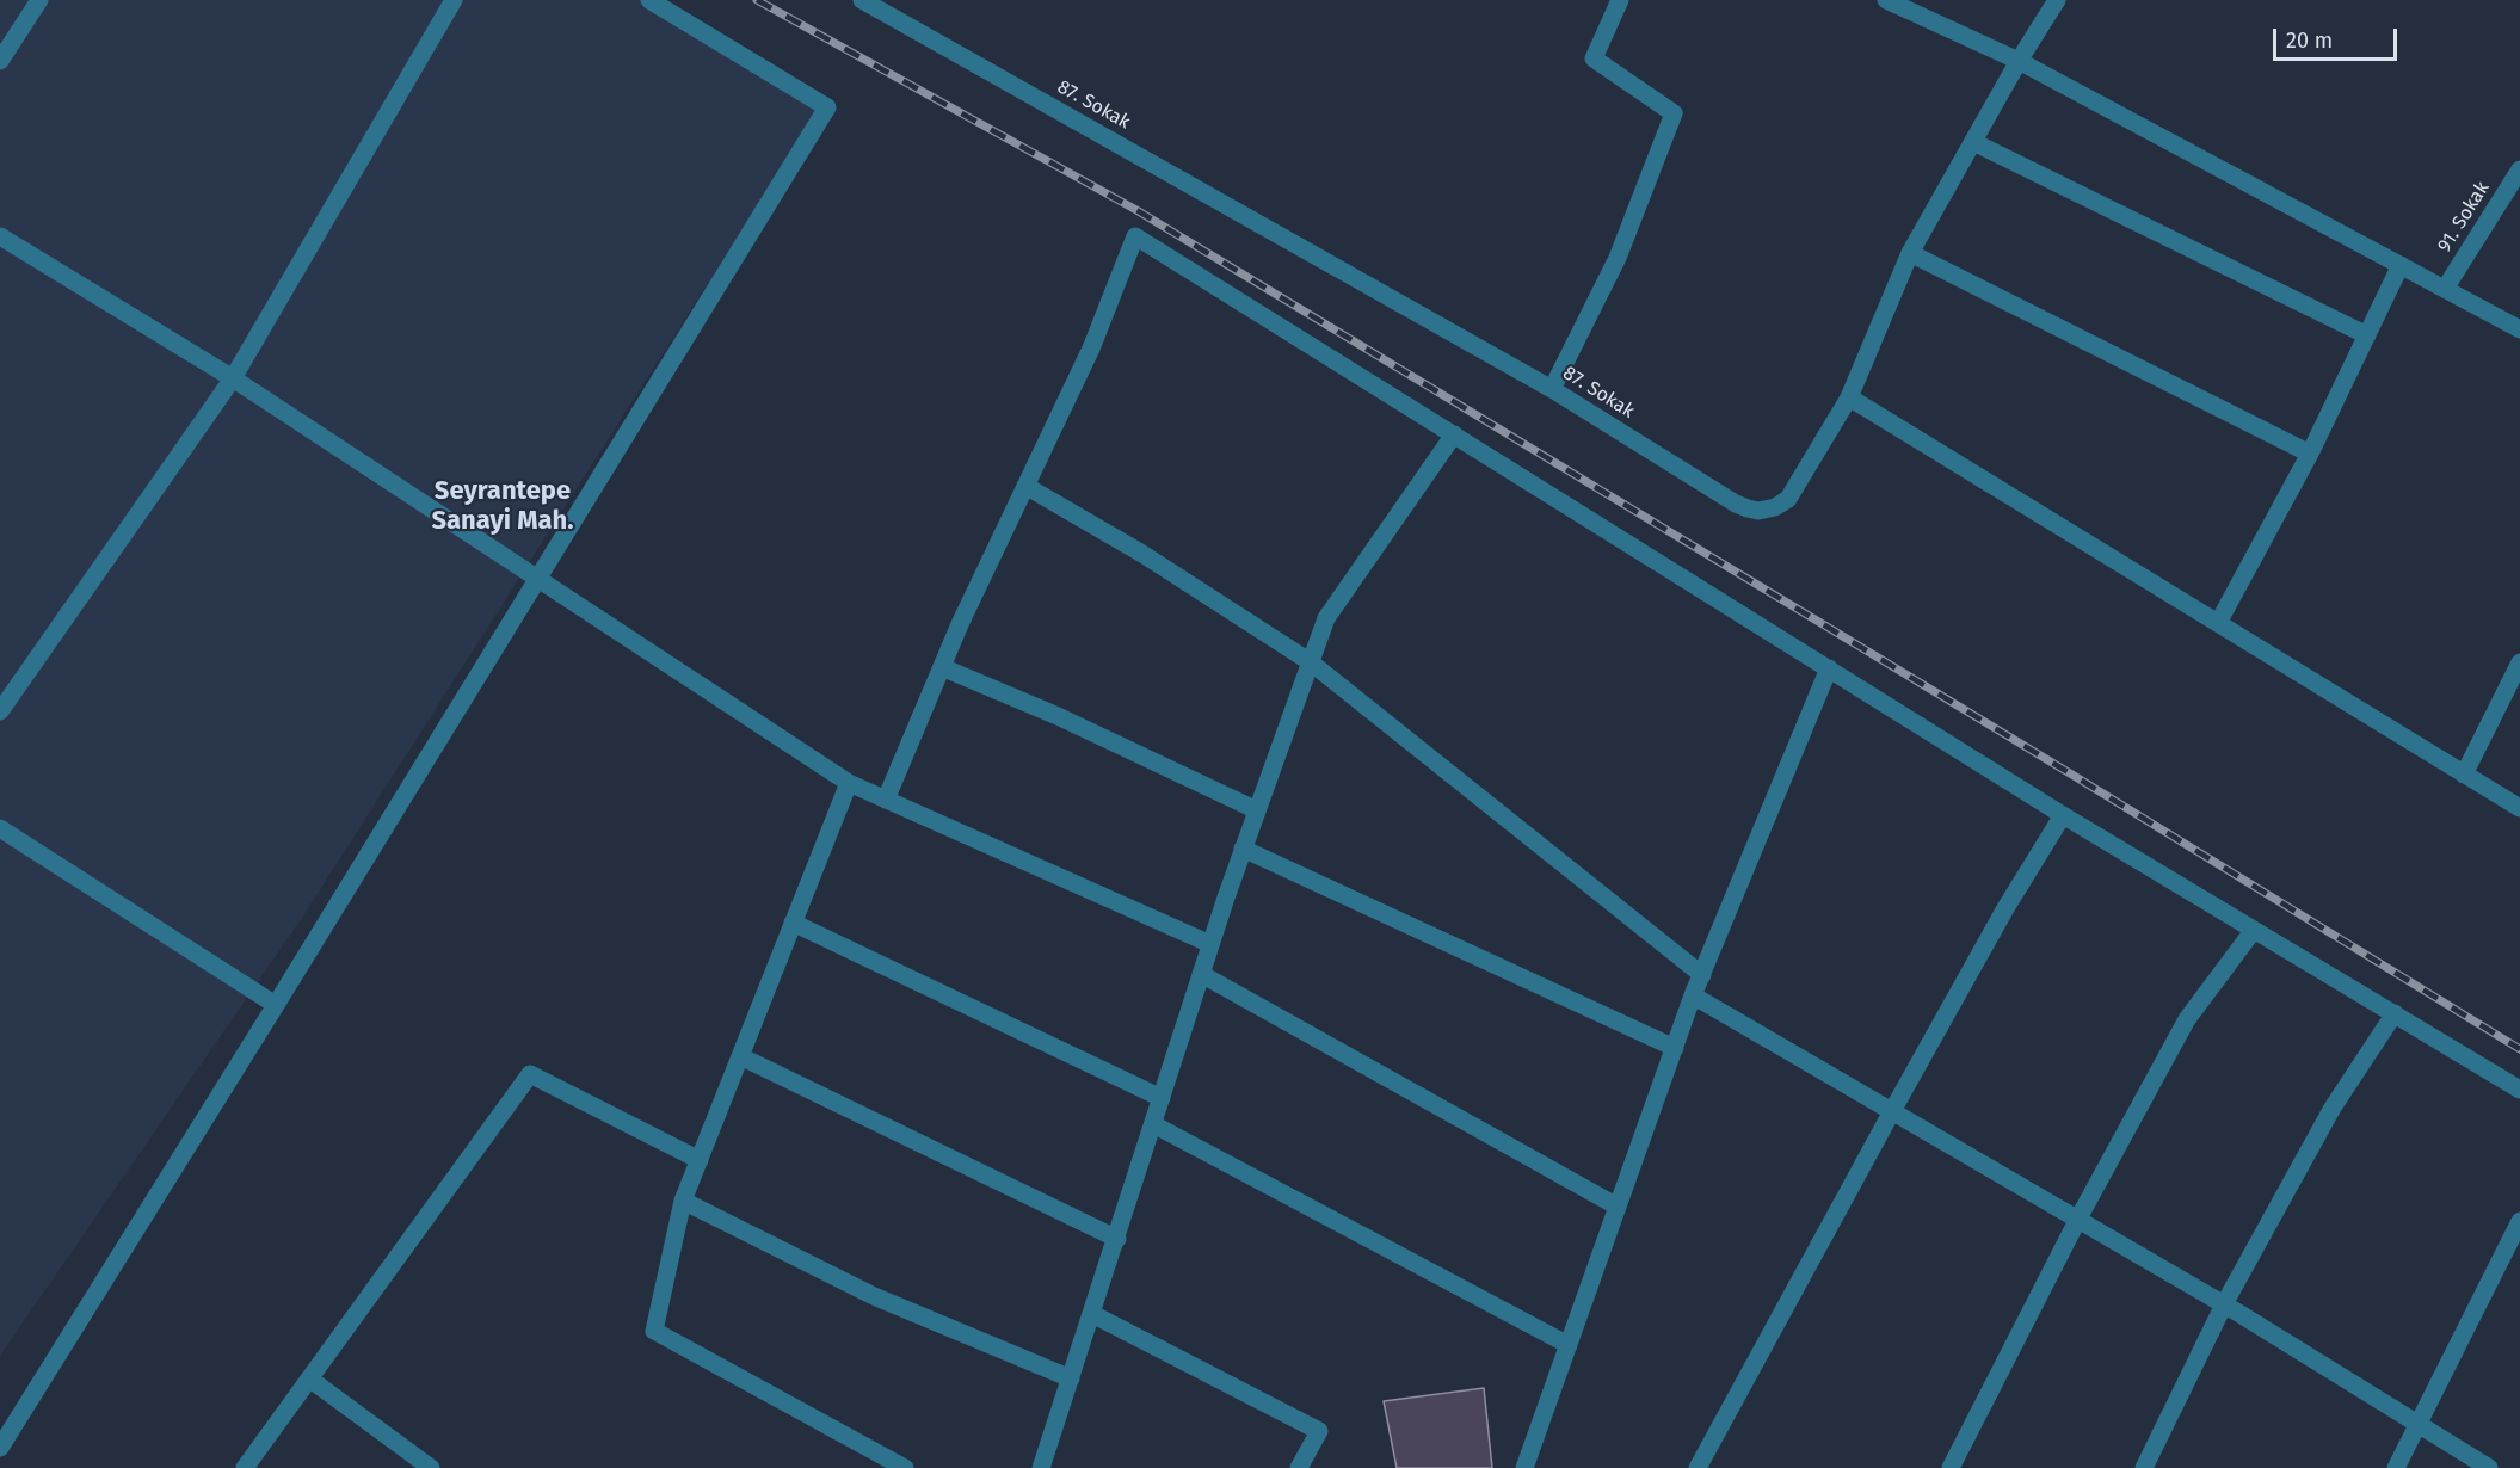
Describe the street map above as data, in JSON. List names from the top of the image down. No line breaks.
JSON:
{"streets":{"street":["87. Sokak","91. Sokak"]},"districts":["Seyrantepe Sanayi Mah."],"scale_bar":"20 m"}
